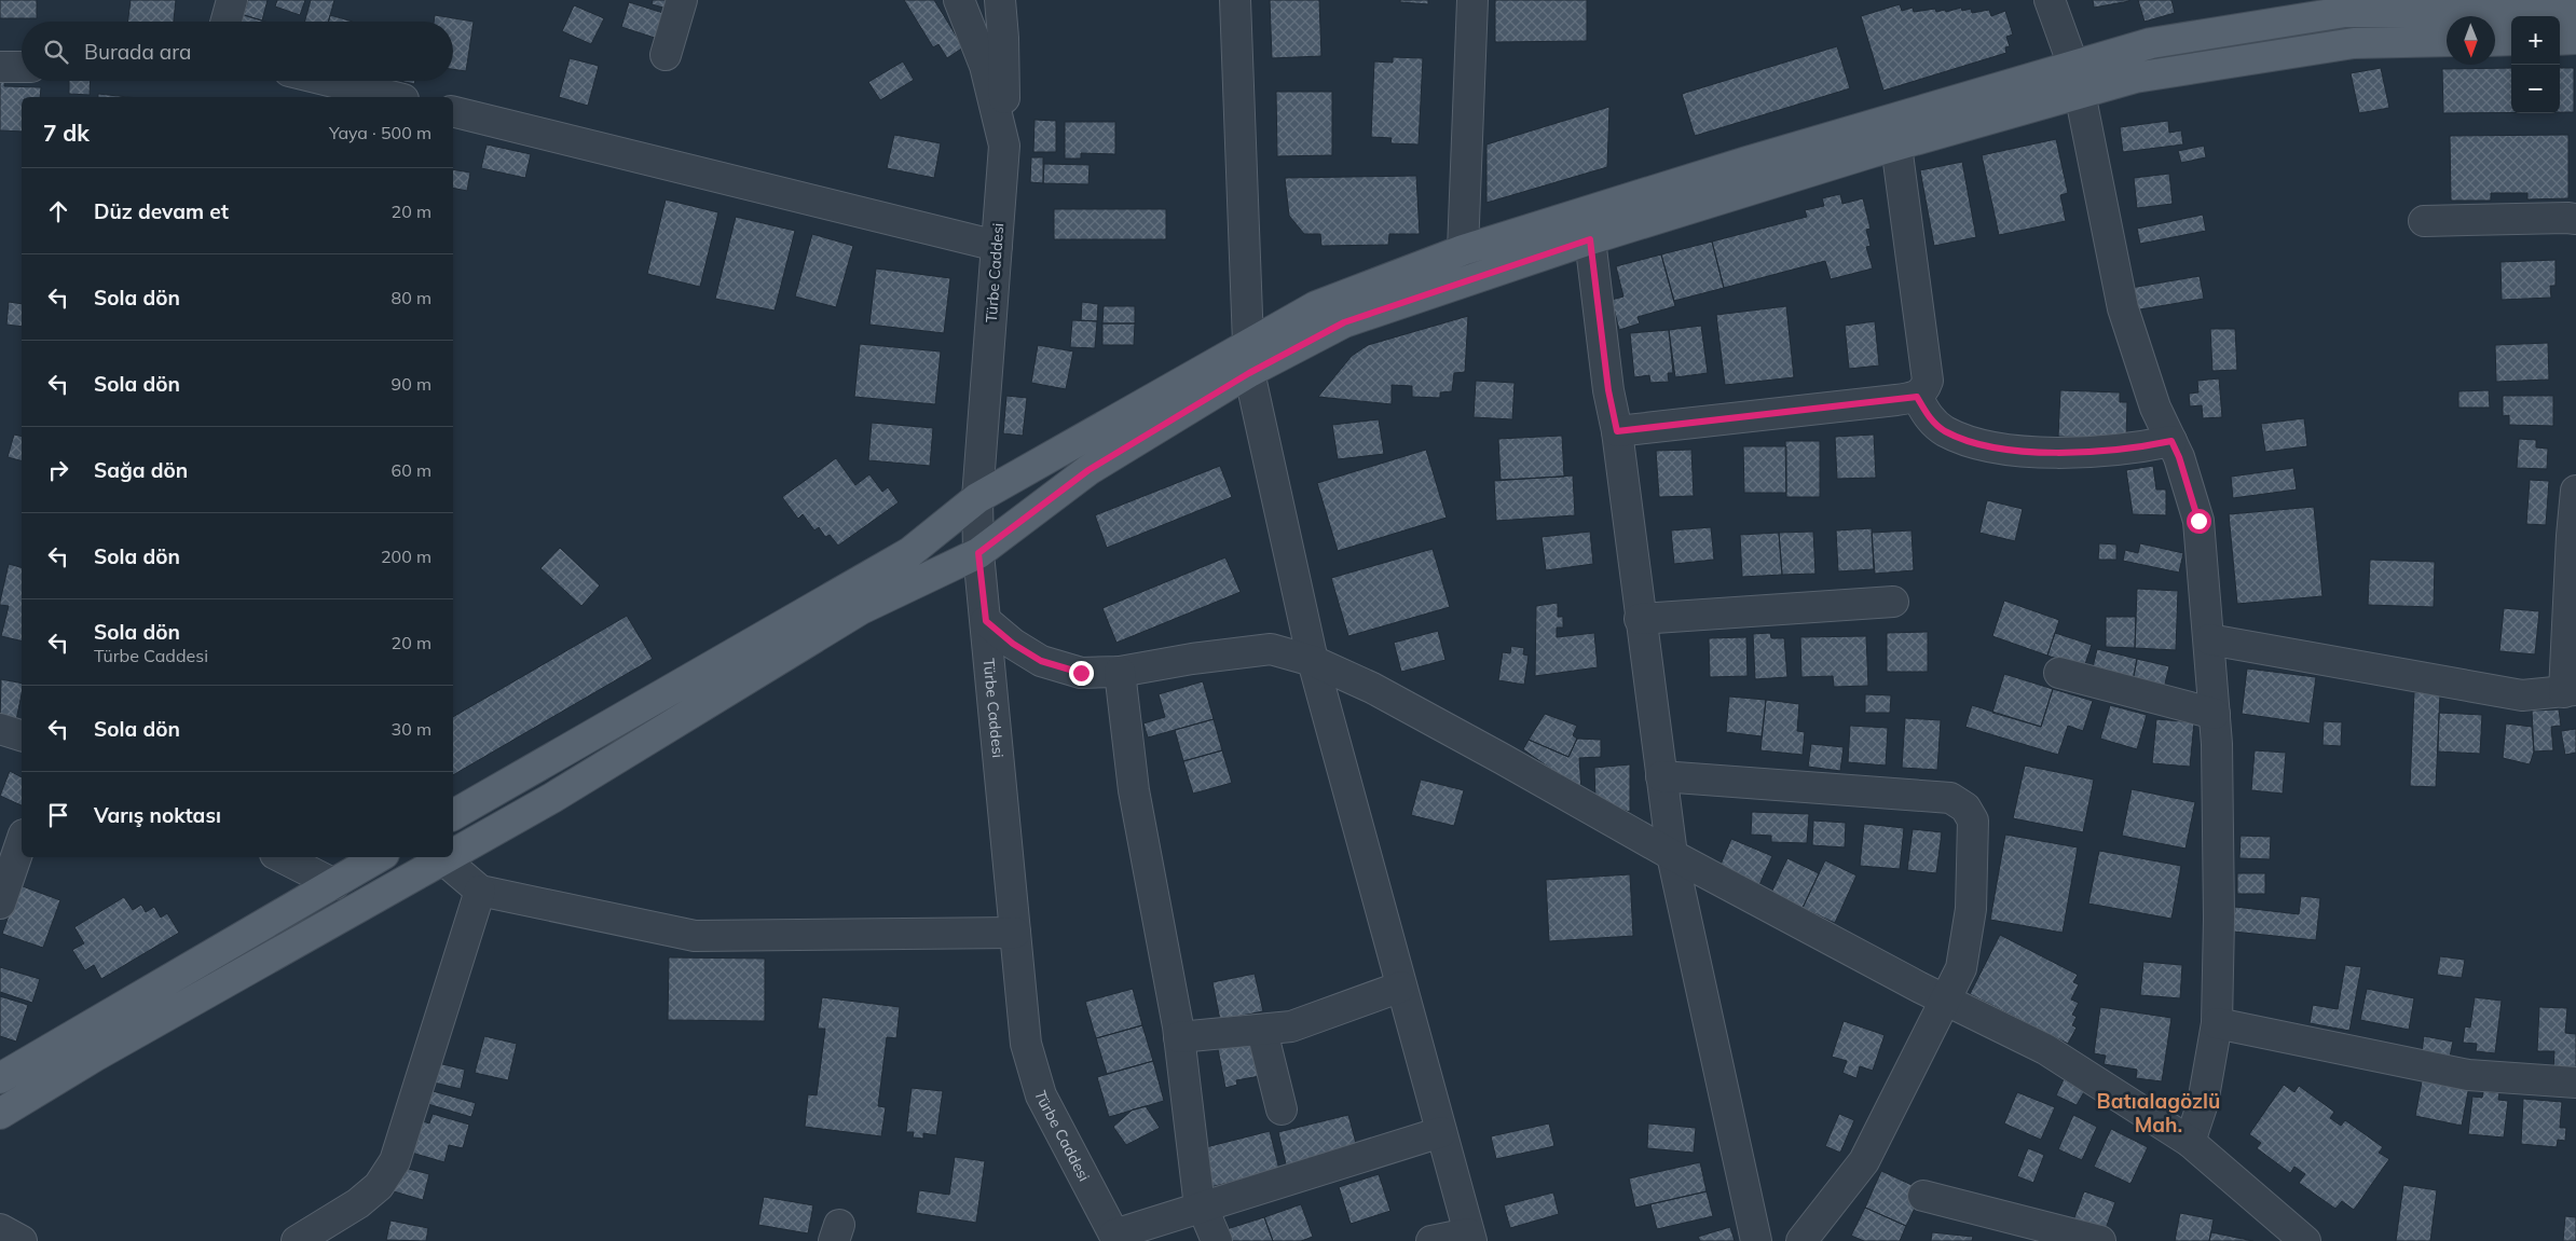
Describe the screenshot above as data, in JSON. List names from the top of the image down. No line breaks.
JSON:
{"streets":{"street":["Türbe Caddesi"]},"districts":["Batıalagözlü Mah."],"north":"bottom","page":{"map_buttons":["+","−"],"search":"Burada ara","heading":["7 dk","Yaya · 500 m"],"list":[["Düz devam et","20 m"],["Sola dön","80 m"],["Sola dön","90 m"],["Sağa dön","60 m"],["Sola dön","200 m"],["Sola dön","Türbe Caddesi","20 m"],["Sola dön","30 m"],"Varış noktası"]}}
